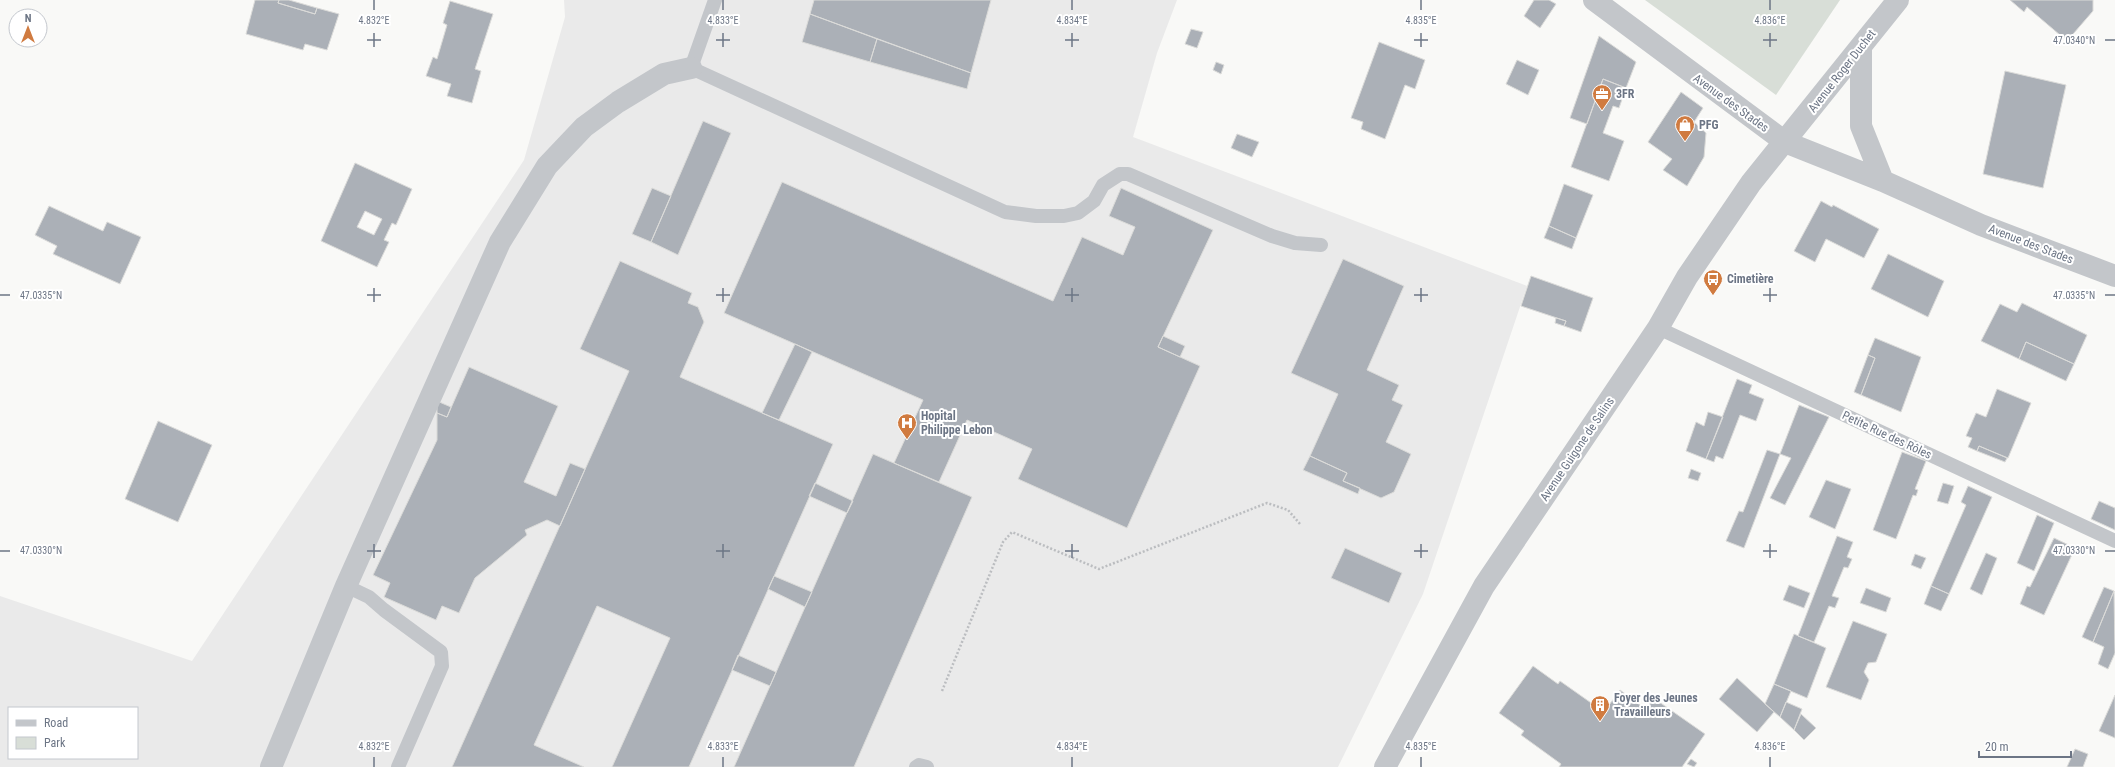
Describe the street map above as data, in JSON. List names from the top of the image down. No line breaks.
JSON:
{"streets":{"street":["Avenue Roger Duchet","Avenue des Stades","Avenue Guigone de Salins"],"lane":["Petite Rue des Rôles"]},"crossings":[["Avenue Roger Duchet","Avenue des Stades"],["Avenue Roger Duchet","Avenue Guigone de Salins"],["Avenue des Stades","Avenue Guigone de Salins"],["Petite Rue des Rôles","Avenue Guigone de Salins"]],"places":{"office":["3FR"],"shop":["PFG"],"bus stop":["Cimetière"],"hospital":["Hopital Philippe Lebon"],"building":["Foyer des Jeunes Travailleurs"]},"legend":["Road","Park"],"scale_bar":"20 m","north":"top","coordinates":["4.832°E","4.833°E","4.834°E","4.835°E","4.836°E","47.0340°N","47.0335°N","47.0330°N"]}
